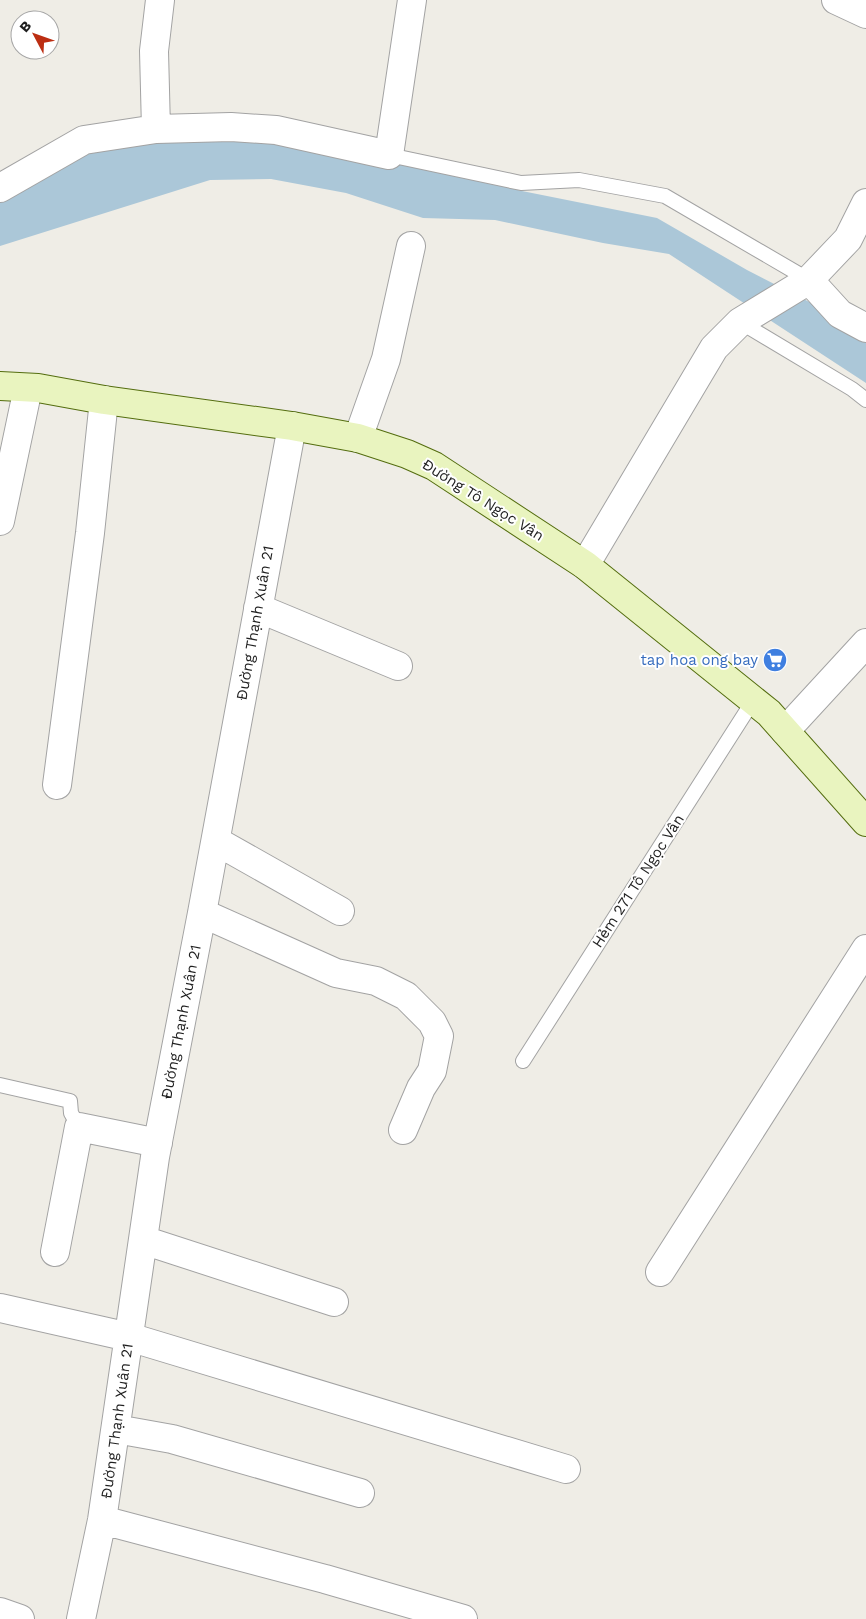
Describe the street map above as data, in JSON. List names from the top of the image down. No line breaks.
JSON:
{"streets":{"street":["Đường Tô Ngọc Vân","Đường Thạnh Xuân 21"],"lane":["Hẻm 271 Tô Ngọc Vân"]},"crossings":[["Đường Tô Ngọc Vân","Đường Thạnh Xuân 21"],["Đường Tô Ngọc Vân","Hẻm 271 Tô Ngọc Vân"]],"places":{"supermarket":["tap hoa ong bay"]},"north":"top left"}
